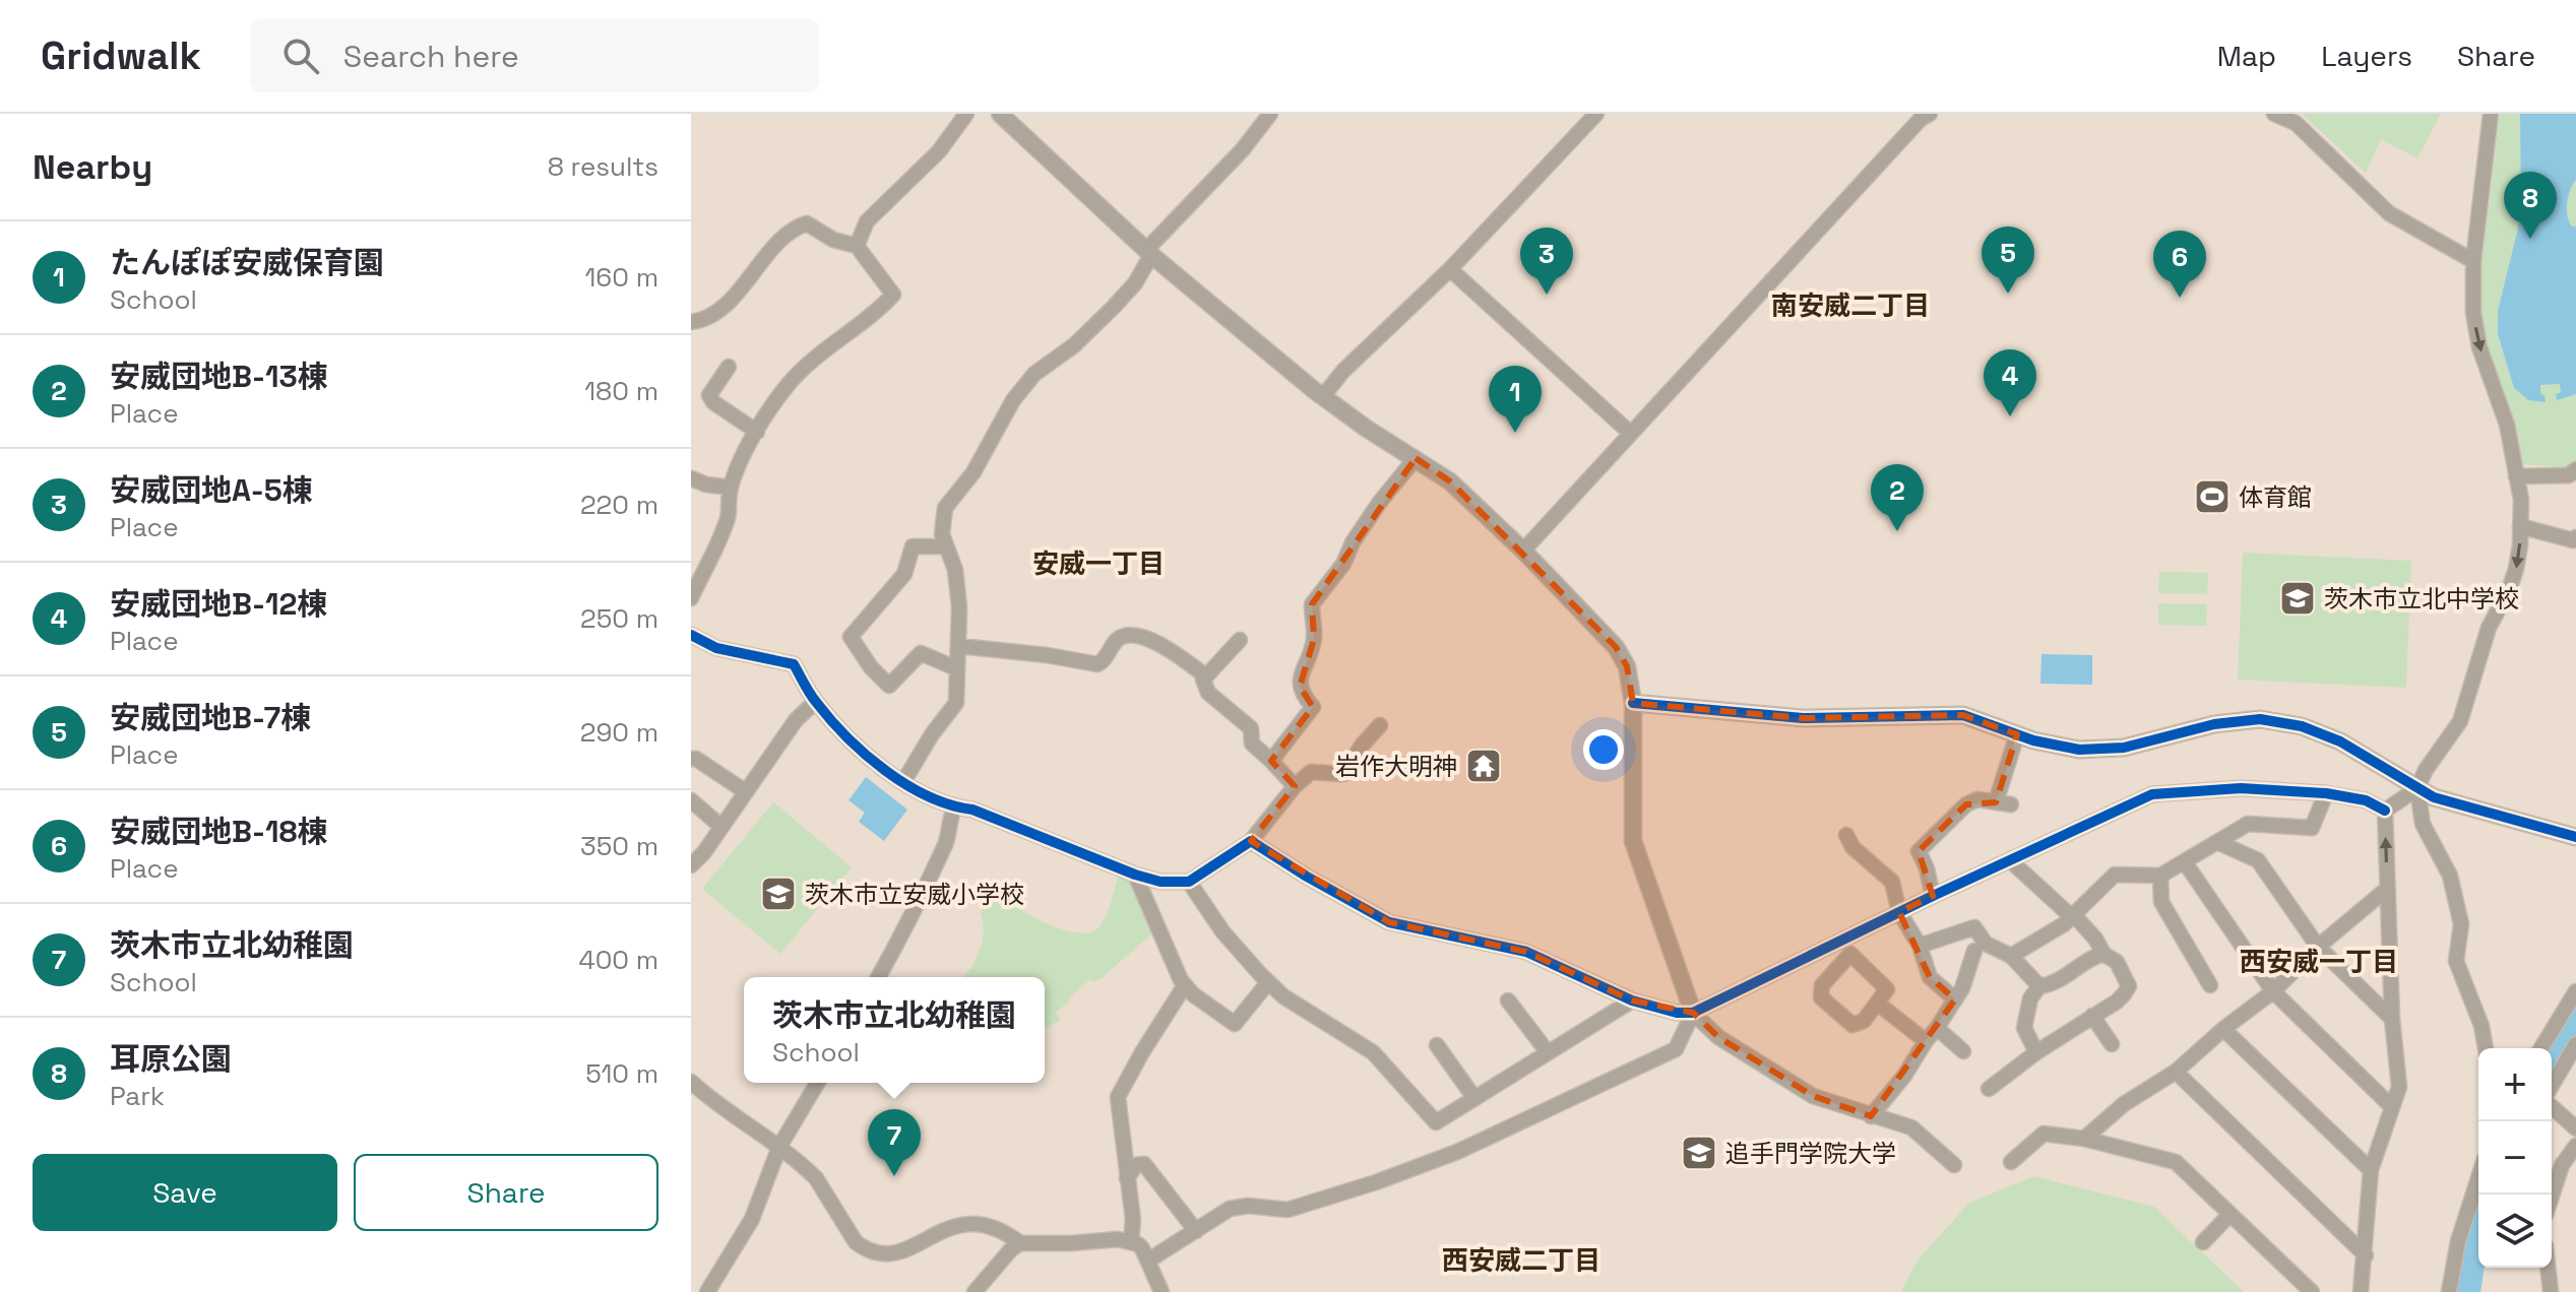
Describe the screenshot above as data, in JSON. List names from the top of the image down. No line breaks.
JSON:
{"districts":["南安威二丁目","安威一丁目","西安威一丁目","西安威二丁目"],"places":{"sports":["体育館"],"school or university":["茨木市立北中学校","茨木市立安威小学校","追手門学院大学"],"temple":["岩作大明神"]},"page":{"header":"Gridwalk","search":"Search here","nav":["Map","Layers","Share"],"heading":["Nearby","8 results"],"pins":["8","5","3","6","4","1","2","7"],"list":[{"mark":"1","name":"たんぽぽ安威保育園","note":"School","value":"160 m"},{"mark":"2","name":"安威団地B-13棟","note":"Place","value":"180 m"},{"mark":"3","name":"安威団地A-5棟","note":"Place","value":"220 m"},{"mark":"4","name":"安威団地B-12棟","note":"Place","value":"250 m"},{"mark":"5","name":"安威団地B-7棟","note":"Place","value":"290 m"},{"mark":"6","name":"安威団地B-18棟","note":"Place","value":"350 m"},{"mark":"7","name":"茨木市立北幼稚園","note":"School","value":"400 m"},{"mark":"8","name":"耳原公園","note":"Park","value":"510 m"}],"popup":["茨木市立北幼稚園","School"],"map_buttons":["+","−"],"buttons":["Save","Share"]}}
